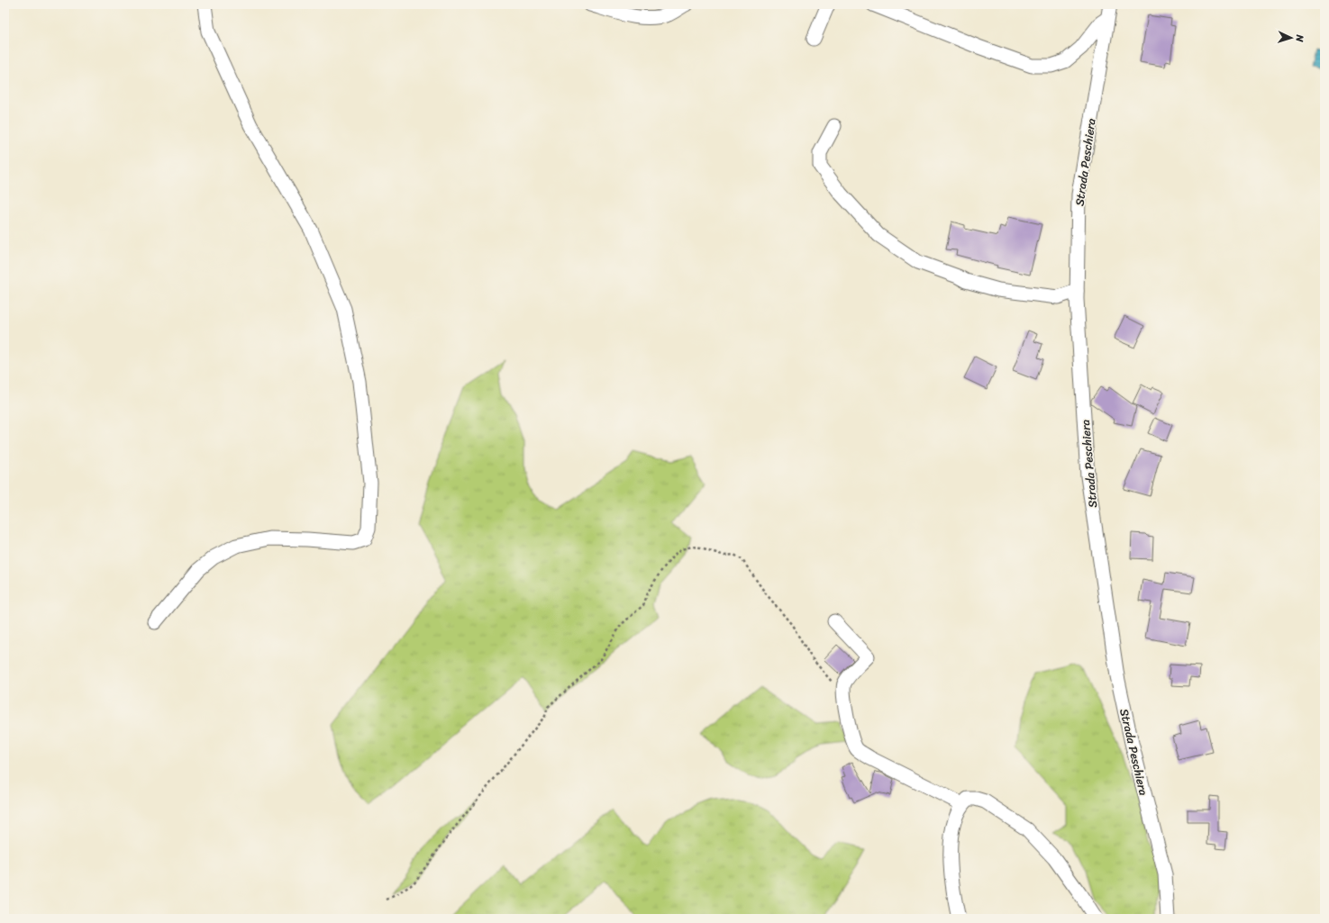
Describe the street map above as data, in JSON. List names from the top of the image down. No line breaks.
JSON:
{"streets":{"street":["Strada Peschiera"]},"north":"right"}
